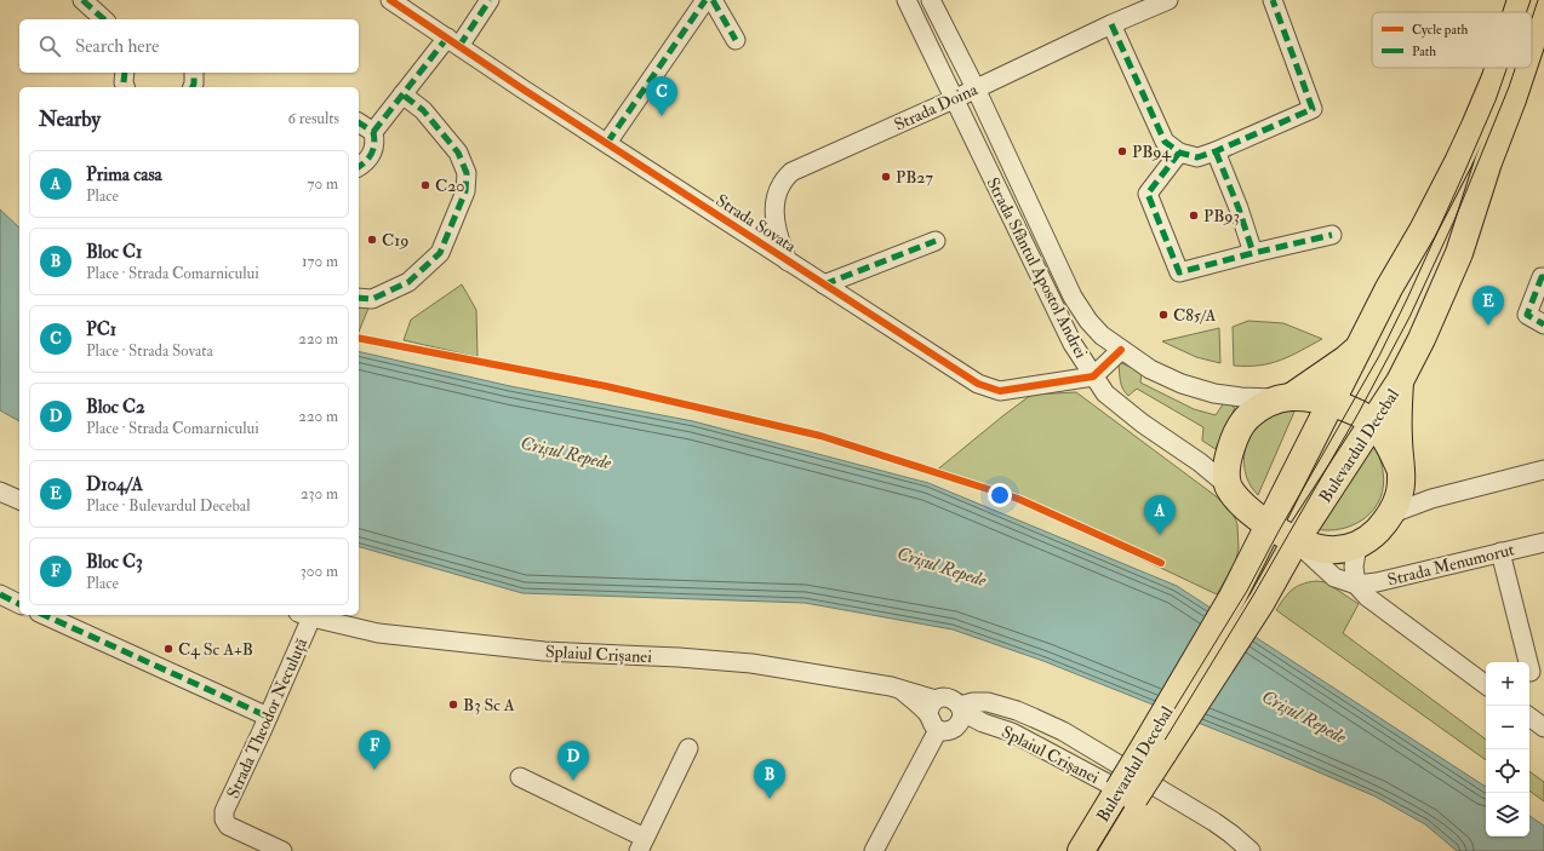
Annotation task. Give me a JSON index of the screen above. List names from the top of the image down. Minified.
{"streets":{"main road":["Bulevardul Decebal"],"street":["Strada Doina","Strada Sovata","Strada Sfântul Apostol Andrei","Strada Menumorut","Splaiul Crișanei","Strada Theodor Neculuță"]},"crossings":[["Strada Doina","Strada Sovata"],["Strada Doina","Strada Sfântul Apostol Andrei"],["Strada Sovata","Strada Sfântul Apostol Andrei"],["Bulevardul Decebal","Splaiul Crișanei"],["Splaiul Crișanei","Strada Theodor Neculuță"]],"water":["Crișul Repede"],"places":["PB94","PB27","C20","PB93","C19","C85/A","C4 Sc A+B","B3 Sc A"],"legend":["Cycle path","Path"],"page":{"search":"Search here","pins":["C","E","A","F","D","B"],"heading":["Nearby","6 results"],"list":[{"mark":"A","name":"Prima casa","note":"Place","value":"70 m"},{"mark":"B","name":"Bloc C1","note":"Place · Strada Comarnicului","value":"170 m"},{"mark":"C","name":"PC1","note":"Place · Strada Sovata","value":"220 m"},{"mark":"D","name":"Bloc C2","note":"Place · Strada Comarnicului","value":"220 m"},{"mark":"E","name":"D104/A","note":"Place · Bulevardul Decebal","value":"230 m"},{"mark":"F","name":"Bloc C3","note":"Place","value":"300 m"}],"map_buttons":["+","−"]}}
